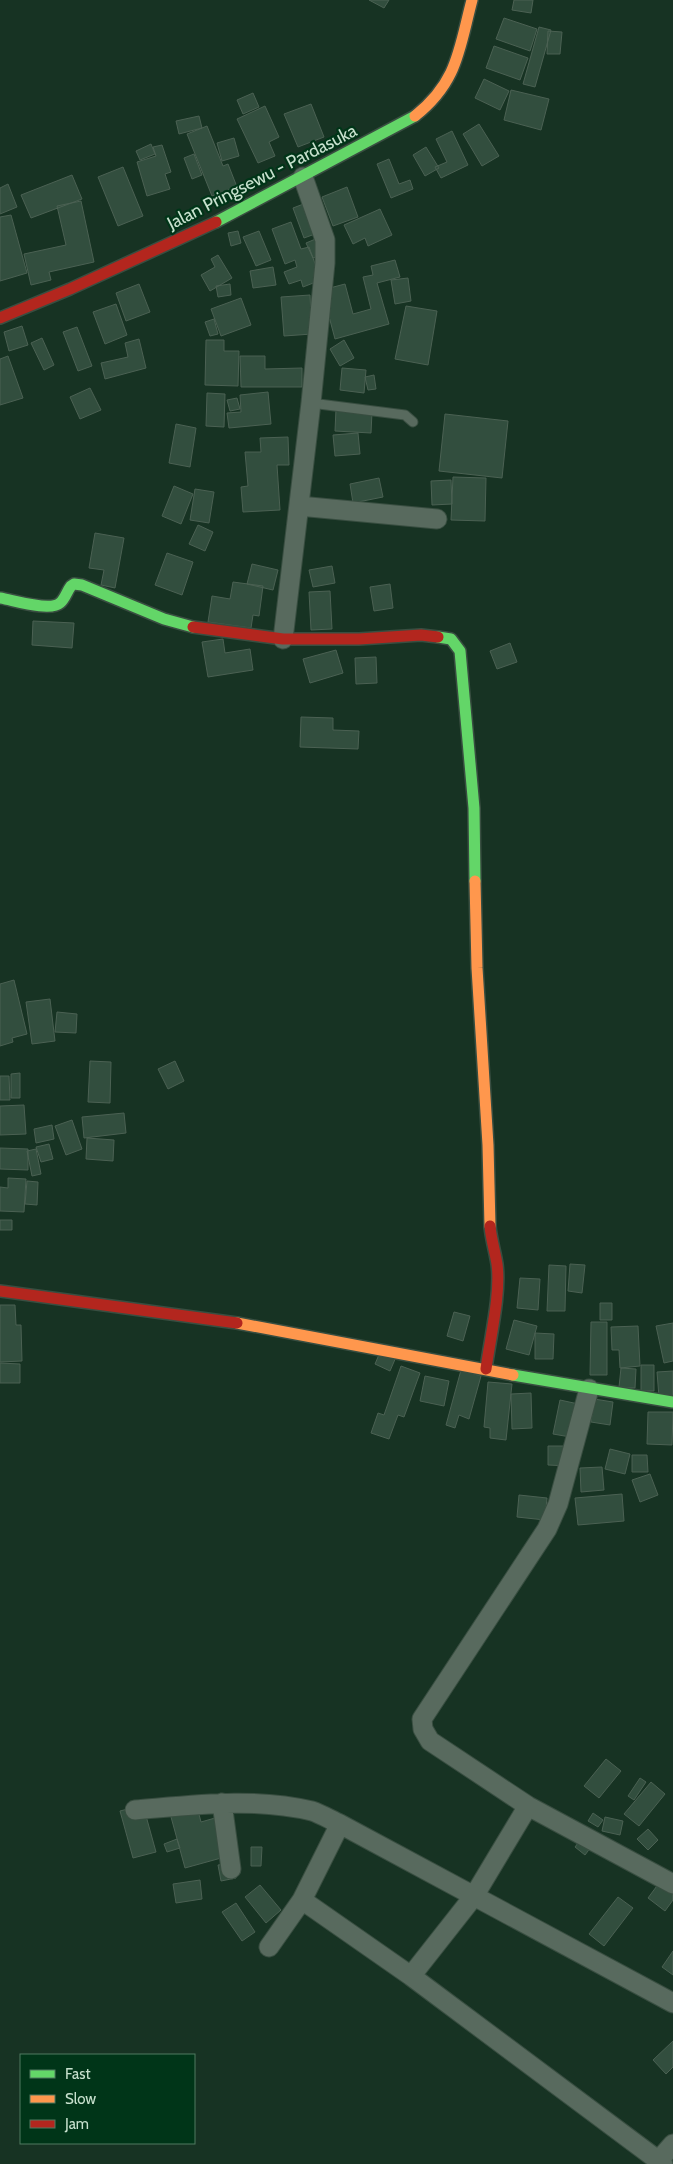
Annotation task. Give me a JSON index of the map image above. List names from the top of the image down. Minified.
{"streets":{"street":["Jalan Pringsewu - Pardasuka"]},"legend":["Fast","Slow","Jam"]}
